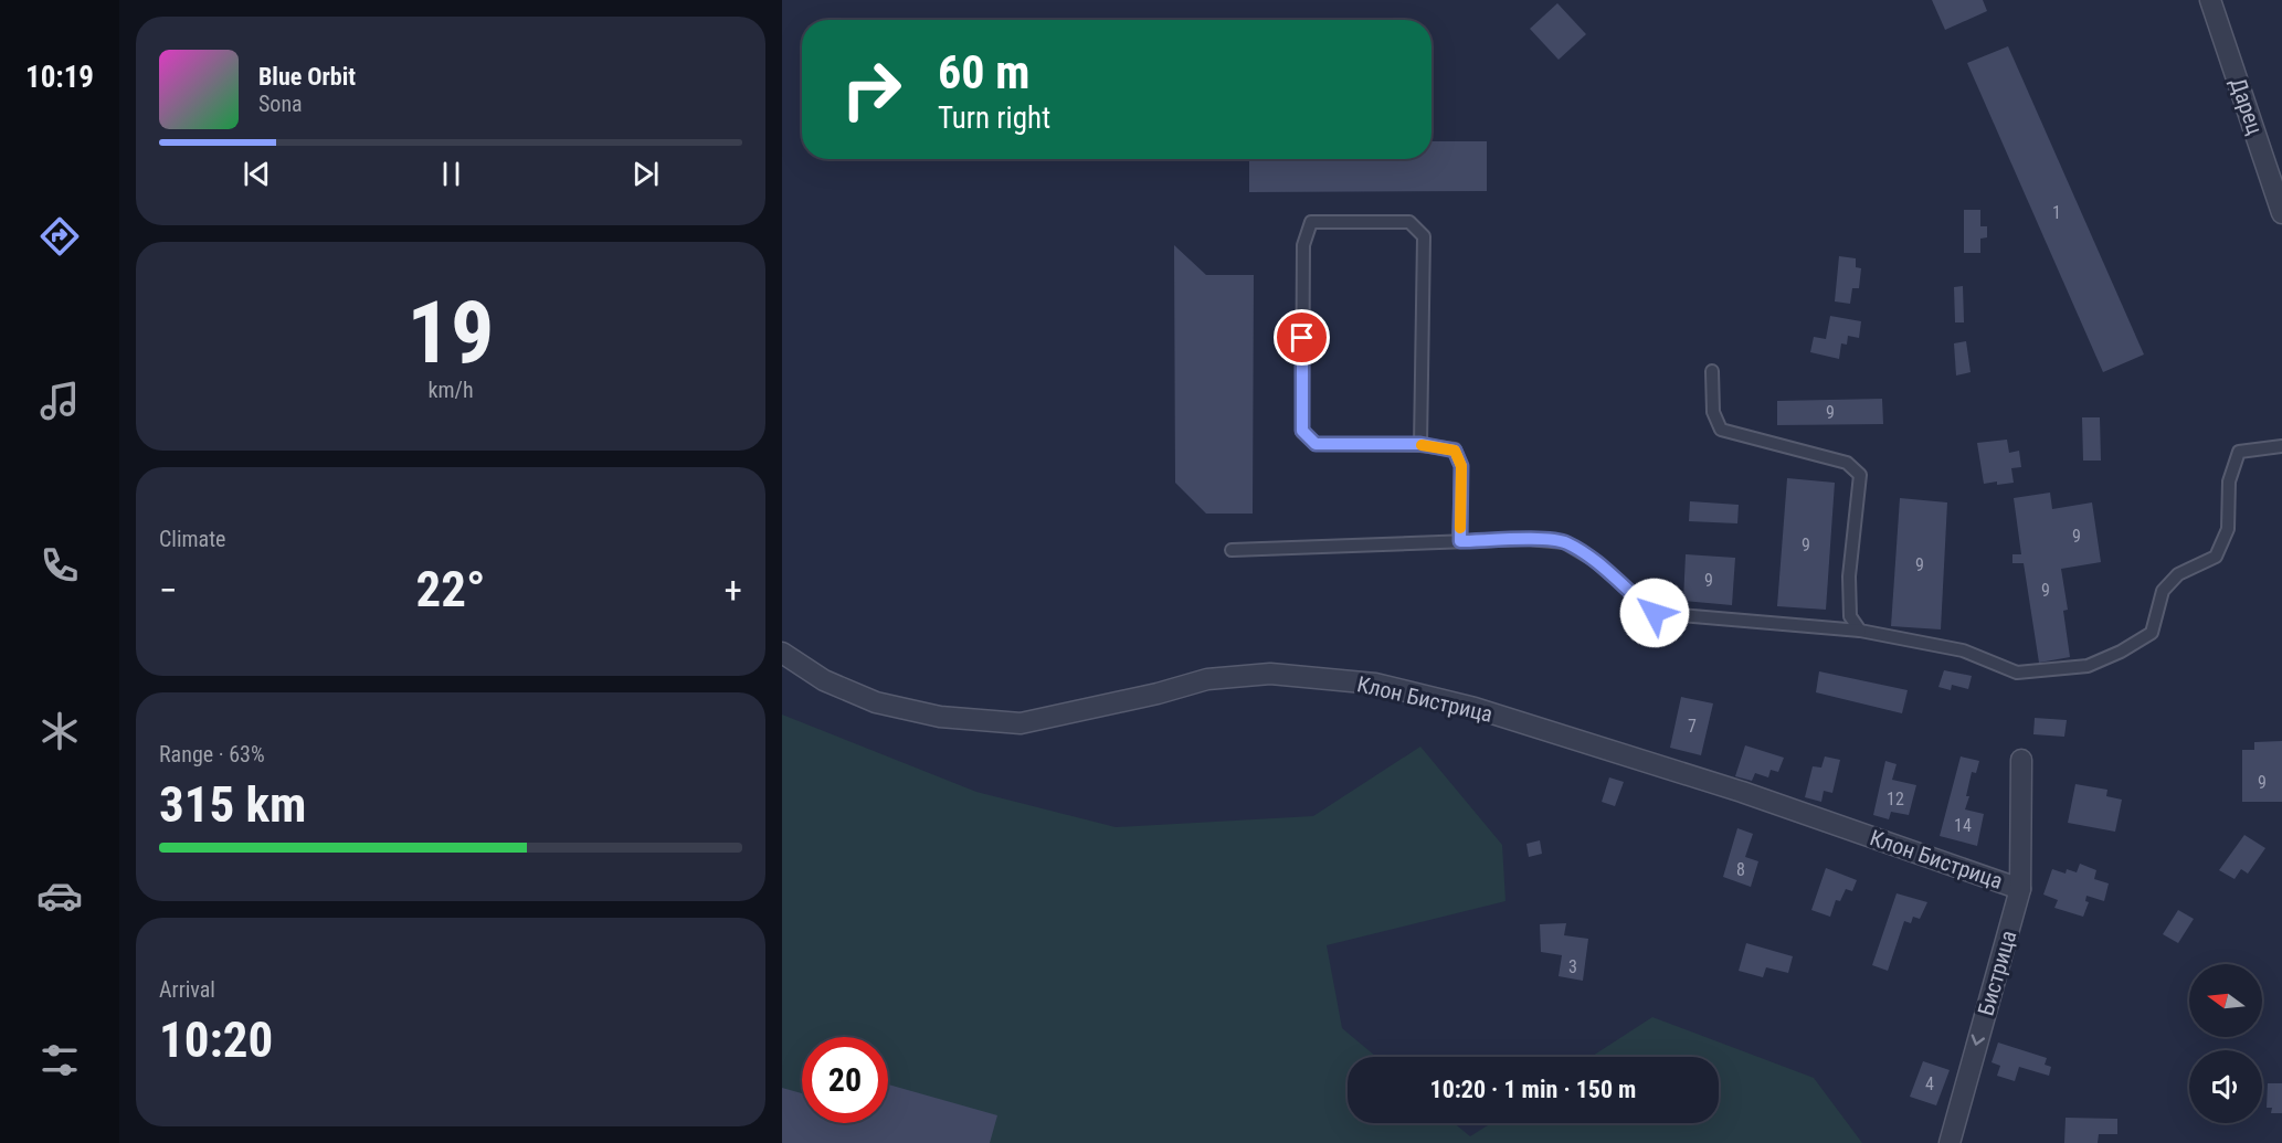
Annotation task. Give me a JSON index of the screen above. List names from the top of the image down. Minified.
{"streets":{"street":["Дарец","Клон Бистрица","Бистрица"]},"crossings":[["Клон Бистрица","Бистрица"]],"one_way":["Бистрица"],"house_numbers":["1","9","9","9","9","9","9","7","9","12","14","8","3","4"],"north":"left","page":{"tabs":"10:19","turn":["60 m","Turn right"],"song":["Blue Orbit","Sona"],"tile":[["19","km/h"],"Climate",["Range · 63%","315 km"],["Arrival","10:20"]],"heat":["−","22°","+"],"limit":"20","trip":"10:20 · 1 min · 150 m"}}
